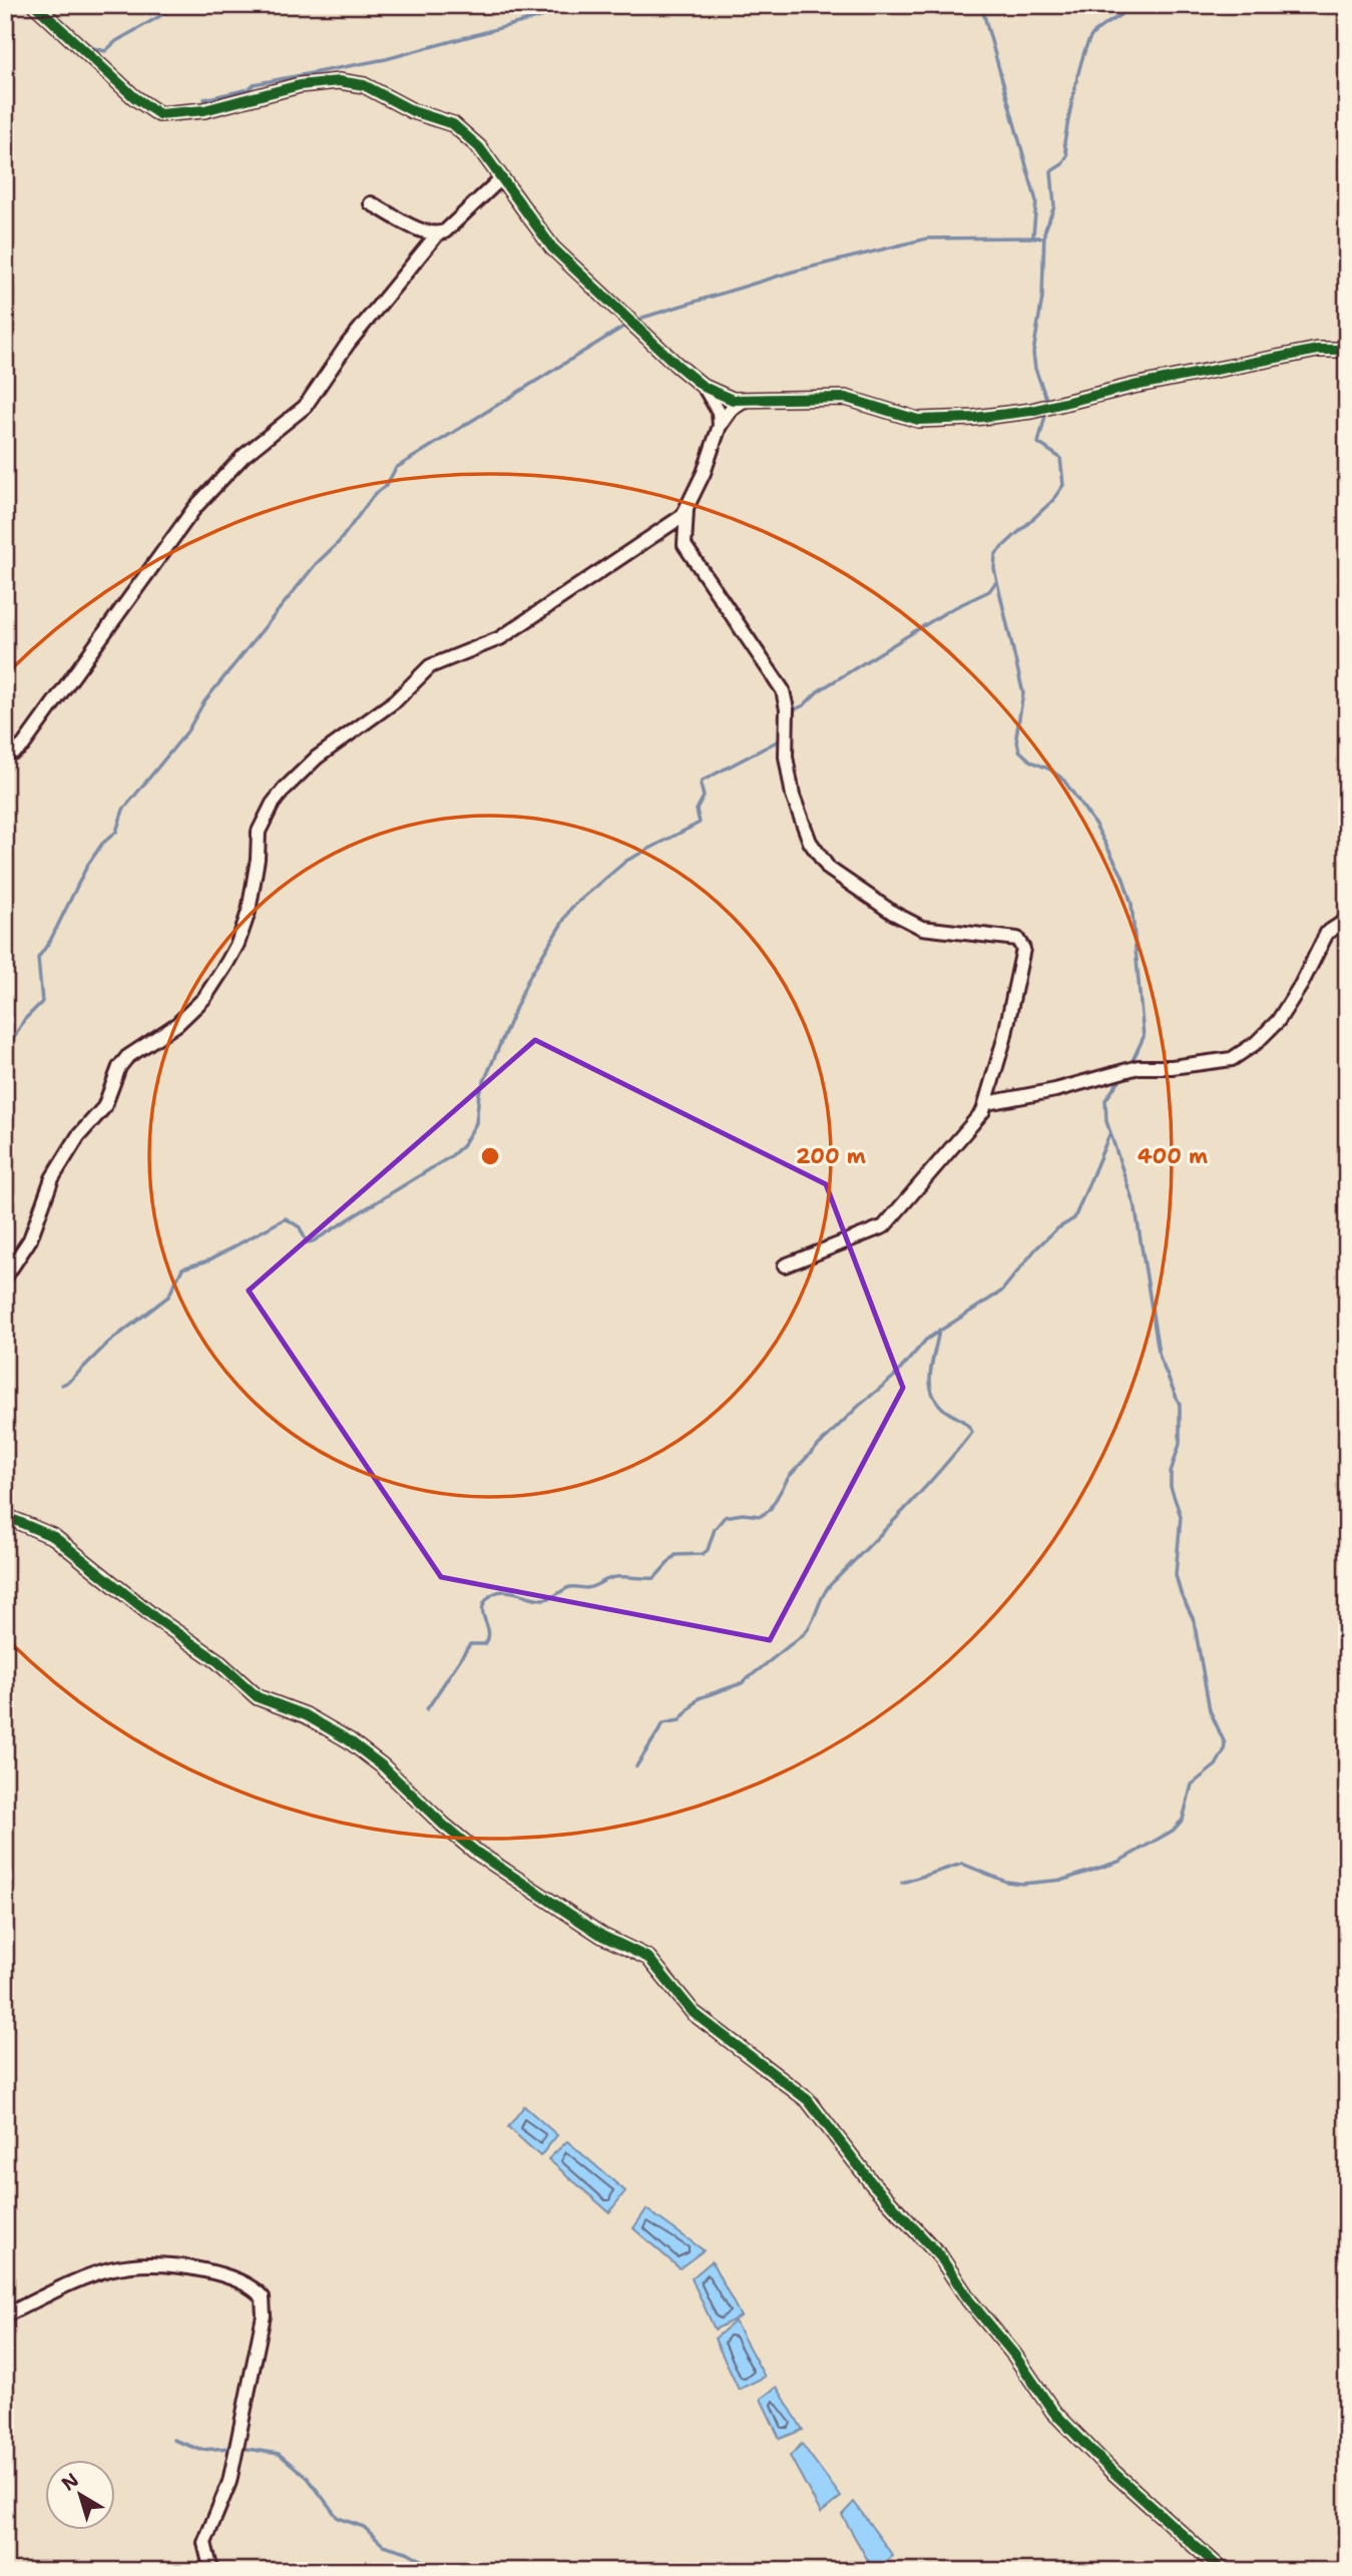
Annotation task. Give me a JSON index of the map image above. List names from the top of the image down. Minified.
{"north":"top left","rings":["200 m","400 m"]}
